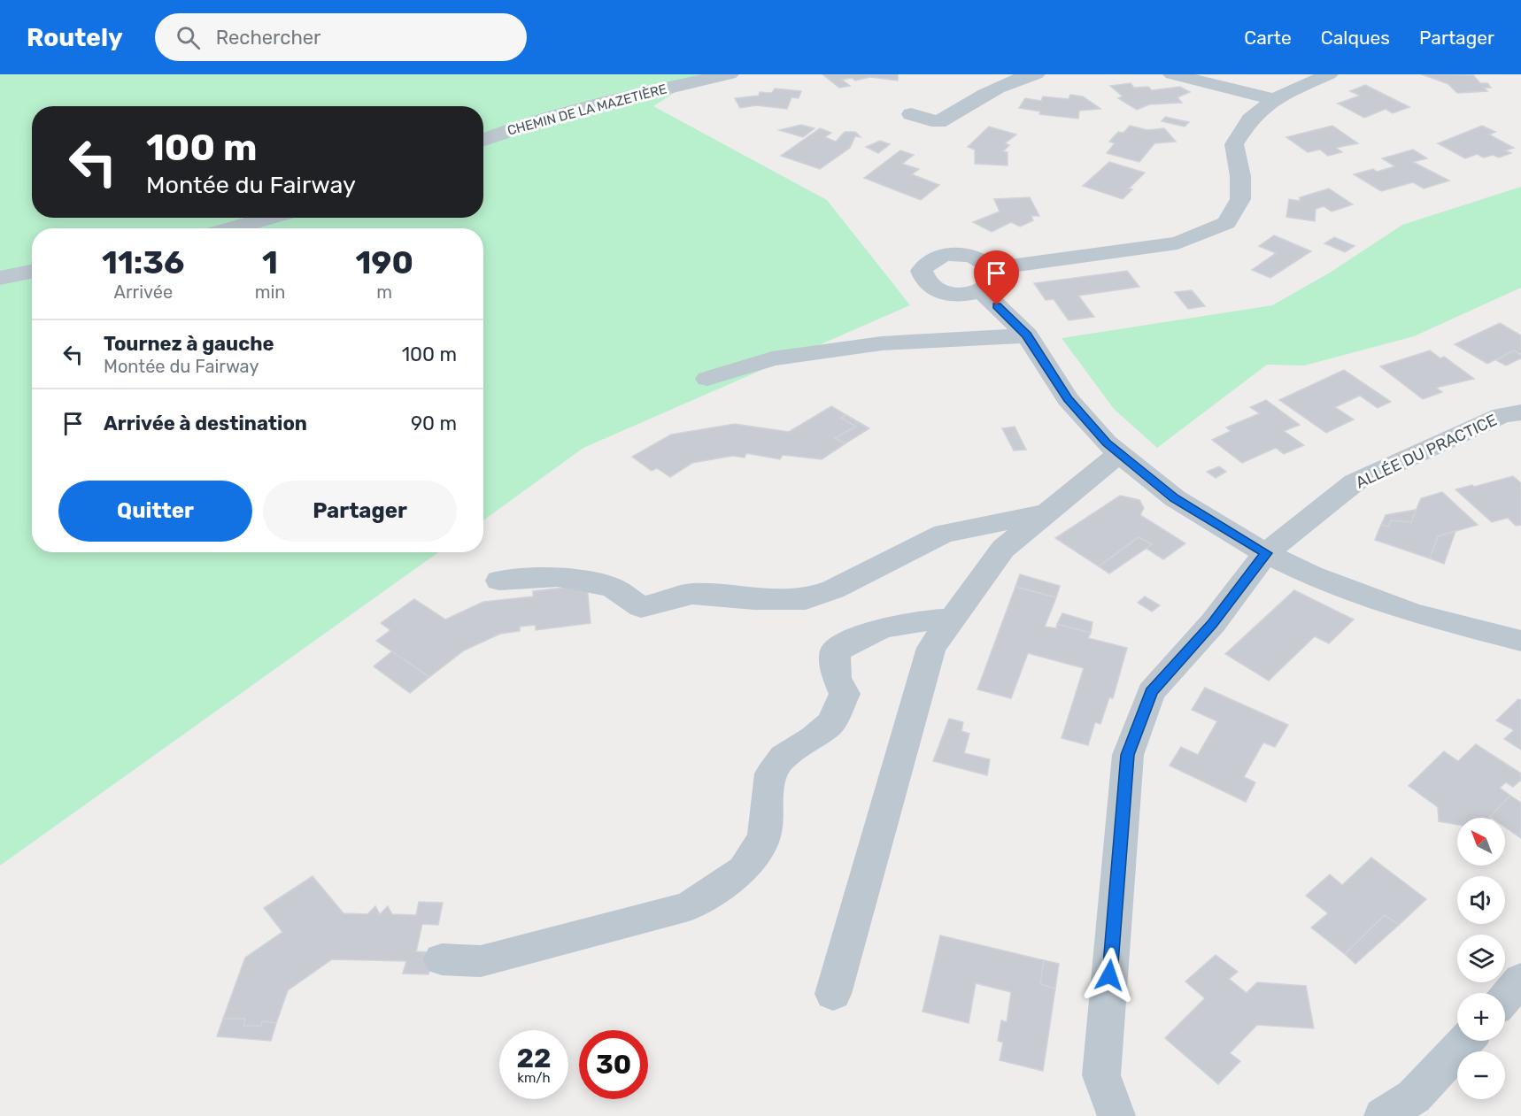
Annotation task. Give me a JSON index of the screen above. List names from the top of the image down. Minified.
{"streets":{"street":["CHEMIN DE LA MAZETIÈRE","ALLÉE DU PRACTICE"]},"north":"top left","page":{"header":"Routely","search":"Rechercher","nav":["Carte","Calques","Partager"],"turn":["100 m","Montée du Fairway"],"eta":["11:36","Arrivée","1","min","190","m"],"list":[{"name":"Tournez à gauche","note":"Montée du Fairway","value":"100 m"},{"name":"Arrivée à destination","value":"90 m"}],"buttons":["Quitter","Partager"],"map_buttons":["+","−"],"speed":"22 km/h","limit":"30"}}
